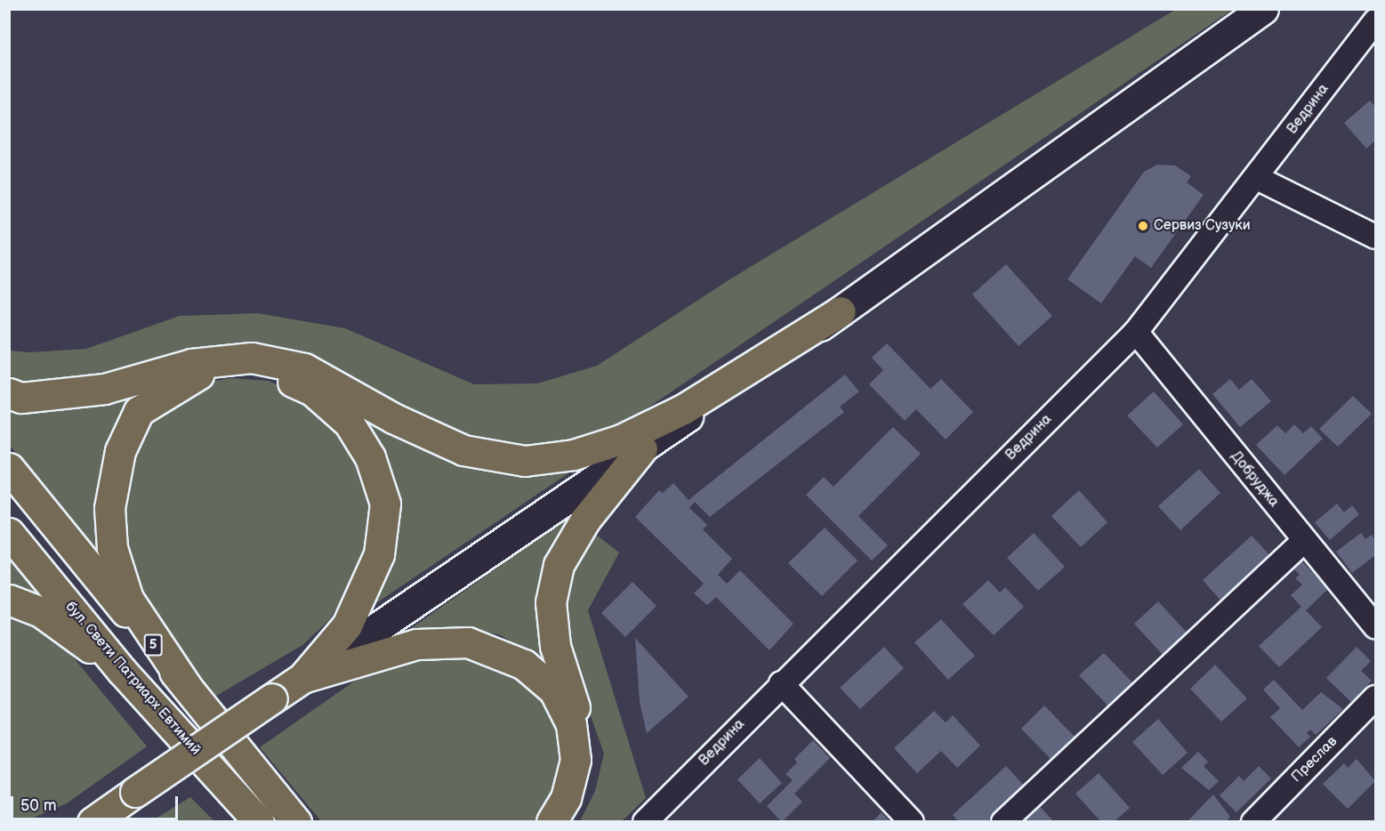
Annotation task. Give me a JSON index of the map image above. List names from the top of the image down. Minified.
{"streets":{"main road":["5","бул. Свети Патриарх Евтимий"],"street":["Ведрина","Добруджа","Преслав"]},"crossings":[["Ведрина","Добруджа"]],"places":["Сервиз Сузуки"],"scale_bar":"50 m"}
